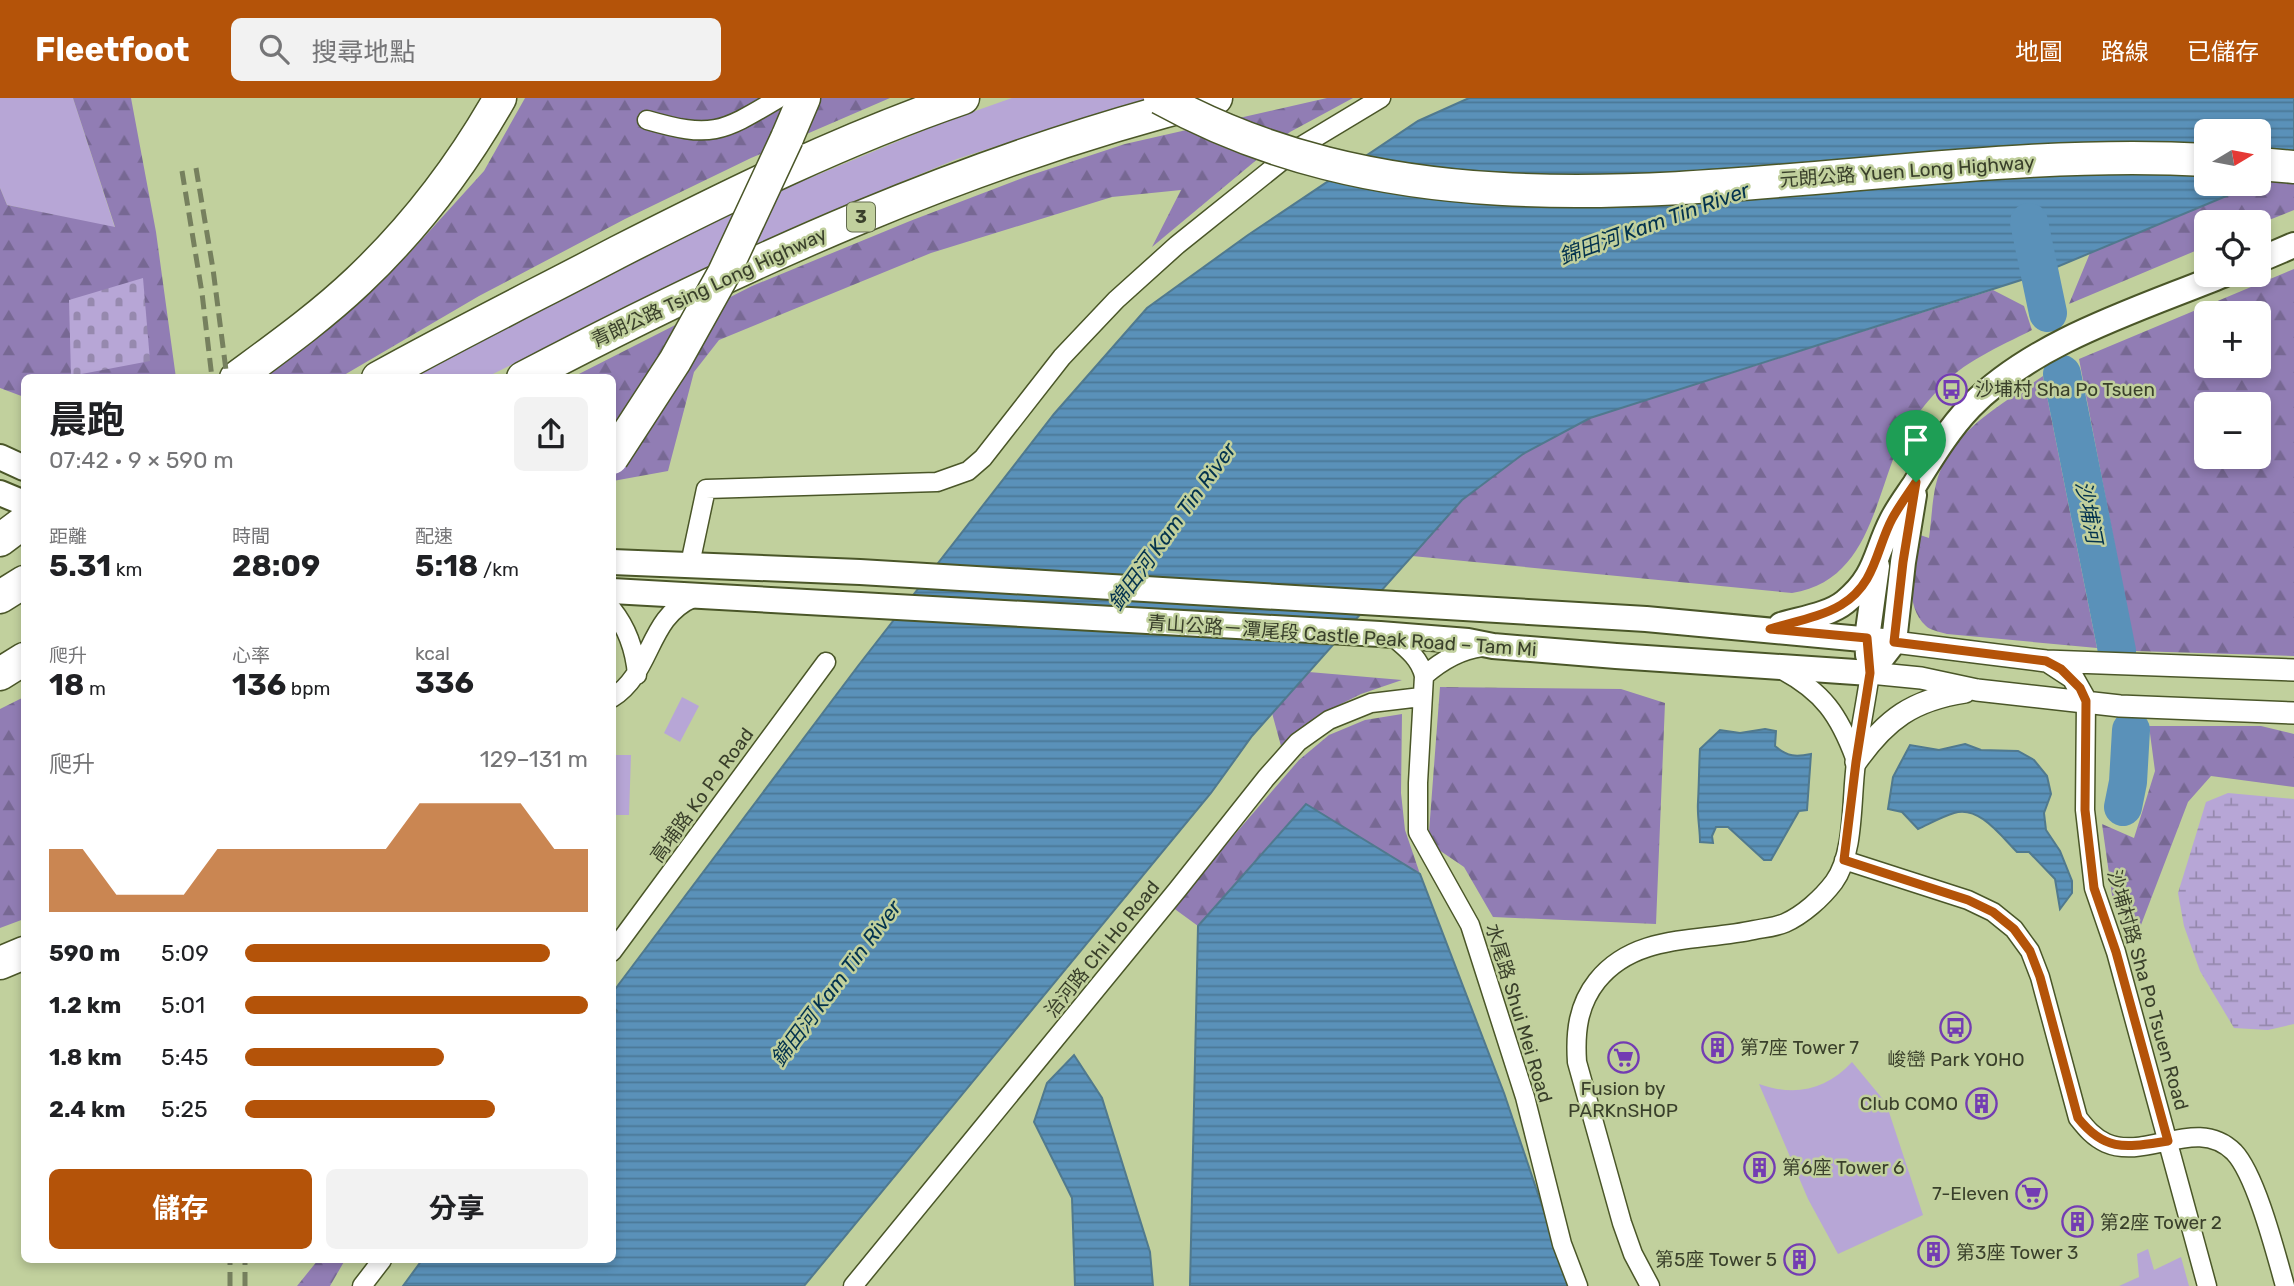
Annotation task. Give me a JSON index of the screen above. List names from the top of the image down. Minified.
{"streets":{"highway":["元朗公路 Yuen Long Highway","3","青朗公路 Tsing Long Highway"],"main road":["青山公路－潭尾段 Castle Peak Road – Tam Mi"],"street":["高埔路 Ko Po Road","治河路 Chi Ho Road","沙埔村路 Sha Po Tsuen Road","水尾路 Shui Mei Road"]},"crossings":[["治河路 Chi Ho Road","水尾路 Shui Mei Road"]],"water":["錦田河 Kam Tin River","沙埔河"],"places":{"bus stop":["沙埔村 Sha Po Tsuen","峻巒 Park YOHO"],"building":["第7座 Tower 7","Club COMO","第6座 Tower 6","第2座 Tower 2","第3座 Tower 3","第5座 Tower 5"],"supermarket":["Fusion by PARKnSHOP","7-Eleven"]},"north":"right","page":{"header":"Fleetfoot","search":"搜尋地點","nav":["地圖","路線","已儲存"],"map_buttons":["+","−"],"heading":["晨跑","07:42 · 9 × 590 m"],"stats":[["距離","5.31 km"],["時間","28:09"],["配速","5:18 /km"],["爬升","18 m"],["心率","136 bpm"],["kcal","336"]],"chart":["爬升","129–131 m"],"list":[{"name":"590 m","note":"5:09"},{"name":"1.2 km","note":"5:01"},{"name":"1.8 km","note":"5:45"},{"name":"2.4 km","note":"5:25"}],"buttons":["儲存","分享"]}}
